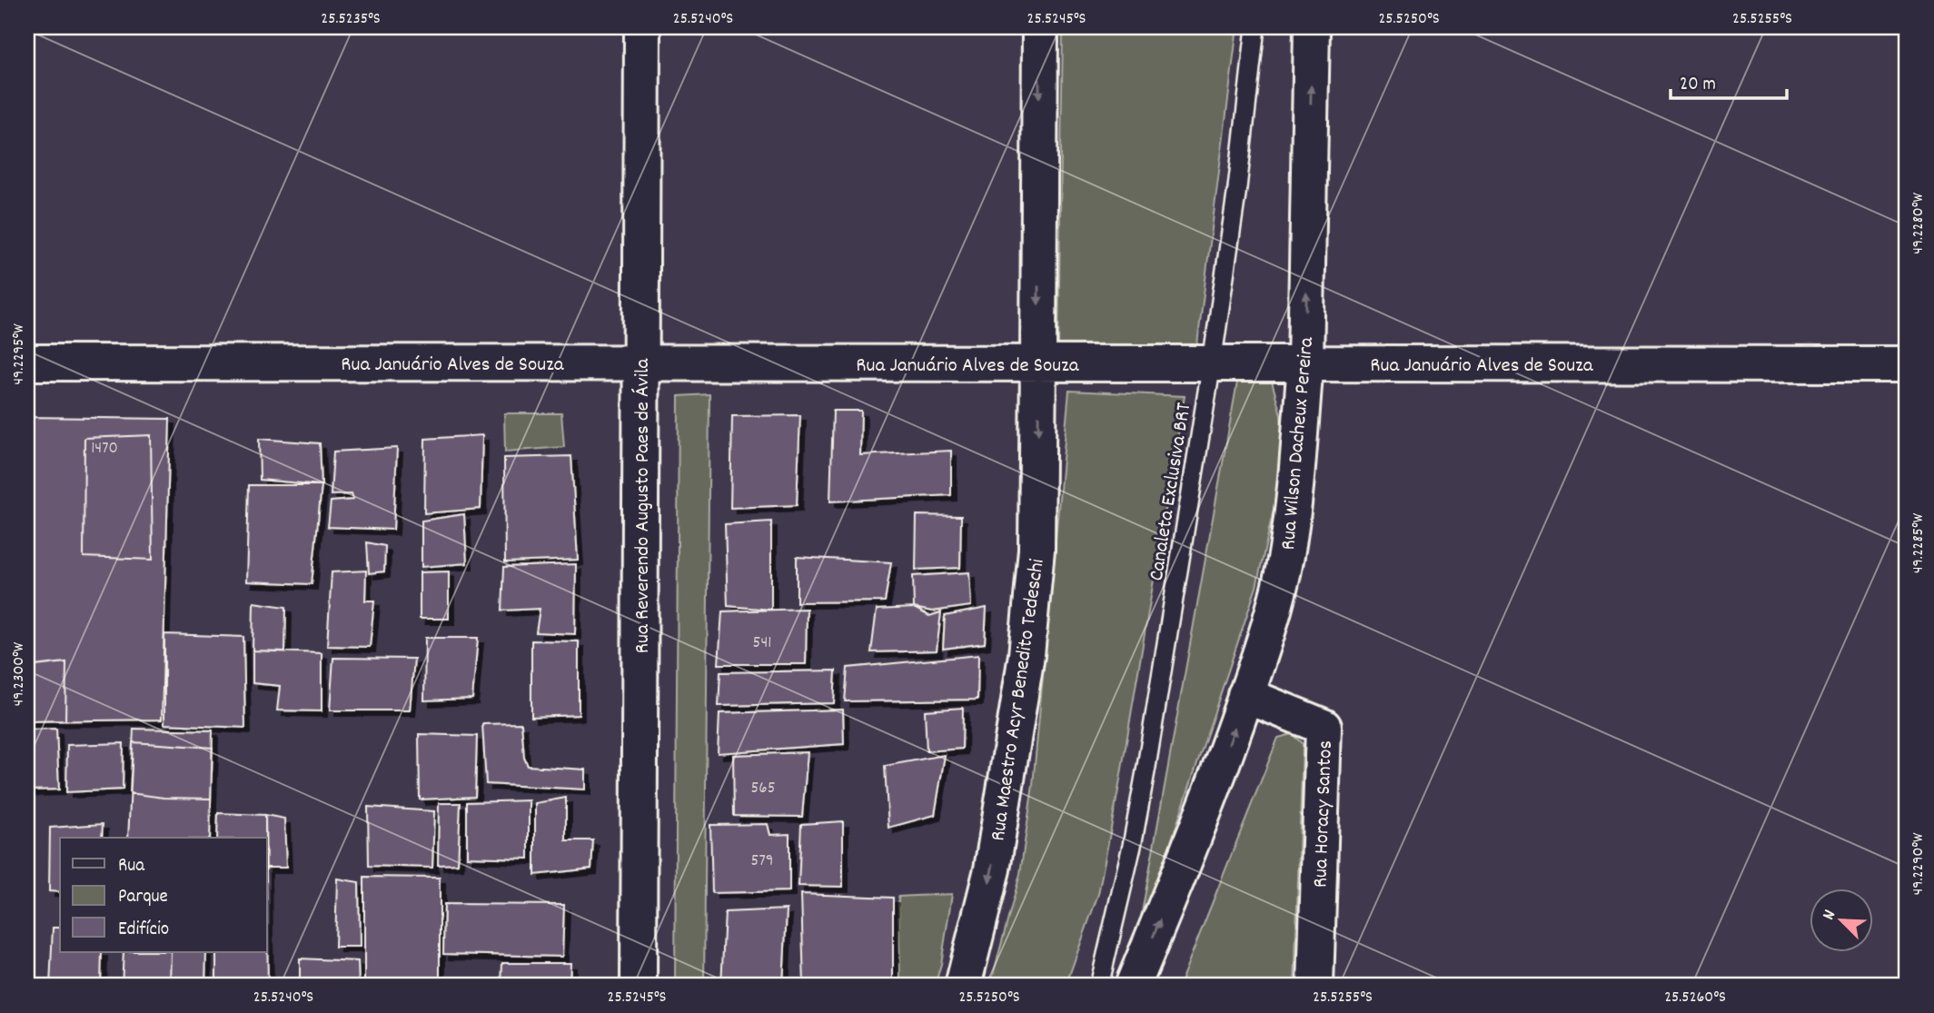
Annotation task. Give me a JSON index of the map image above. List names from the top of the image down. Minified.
{"streets":{"street":["Rua Januário Alves de Souza","Rua Wilson Dacheux Pereira","Rua Reverendo Augusto Paes de Ávila","Rua Maestro Acyr Benedito Tedeschi","Rua Horacy Santos"],"lane":["Canaleta Exclusiva BRT"]},"crossings":[["Rua Januário Alves de Souza","Rua Wilson Dacheux Pereira"],["Rua Januário Alves de Souza","Canaleta Exclusiva BRT"],["Rua Januário Alves de Souza","Rua Reverendo Augusto Paes de Ávila"],["Rua Januário Alves de Souza","Rua Maestro Acyr Benedito Tedeschi"],["Rua Wilson Dacheux Pereira","Rua Horacy Santos"]],"one_way":["Rua Wilson Dacheux Pereira","Rua Maestro Acyr Benedito Tedeschi"],"house_numbers":["1470","541","565","579"],"legend":["Rua","Parque","Edifício"],"scale_bar":"20 m","north":"top left","coordinates":["25.5235°S","25.5240°S","25.5245°S","25.5250°S","25.5255°S","49.2280°W","49.2295°W","49.2285°W","49.2300°W","49.2290°W","25.5260°S"]}
